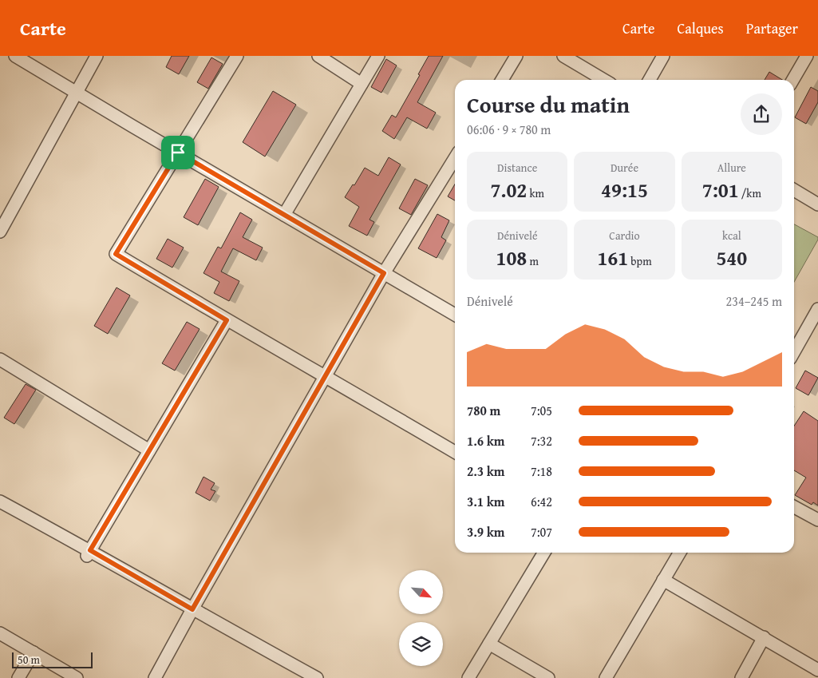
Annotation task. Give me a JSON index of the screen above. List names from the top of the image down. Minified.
{"scale_bar":"50 m","north":"bottom right","page":{"header":"Carte","nav":["Carte","Calques","Partager"],"heading":["Course du matin","06:06 · 9 × 780 m"],"stats":[["Distance","7.02 km"],["Durée","49:15"],["Allure","7:01 /km"],["Dénivelé","108 m"],["Cardio","161 bpm"],["kcal","540"]],"chart":["Dénivelé","234–245 m"],"list":[{"name":"780 m","note":"7:05"},{"name":"1.6 km","note":"7:32"},{"name":"2.3 km","note":"7:18"},{"name":"3.1 km","note":"6:42"},{"name":"3.9 km","note":"7:07"}],"scale":"50 m"}}
